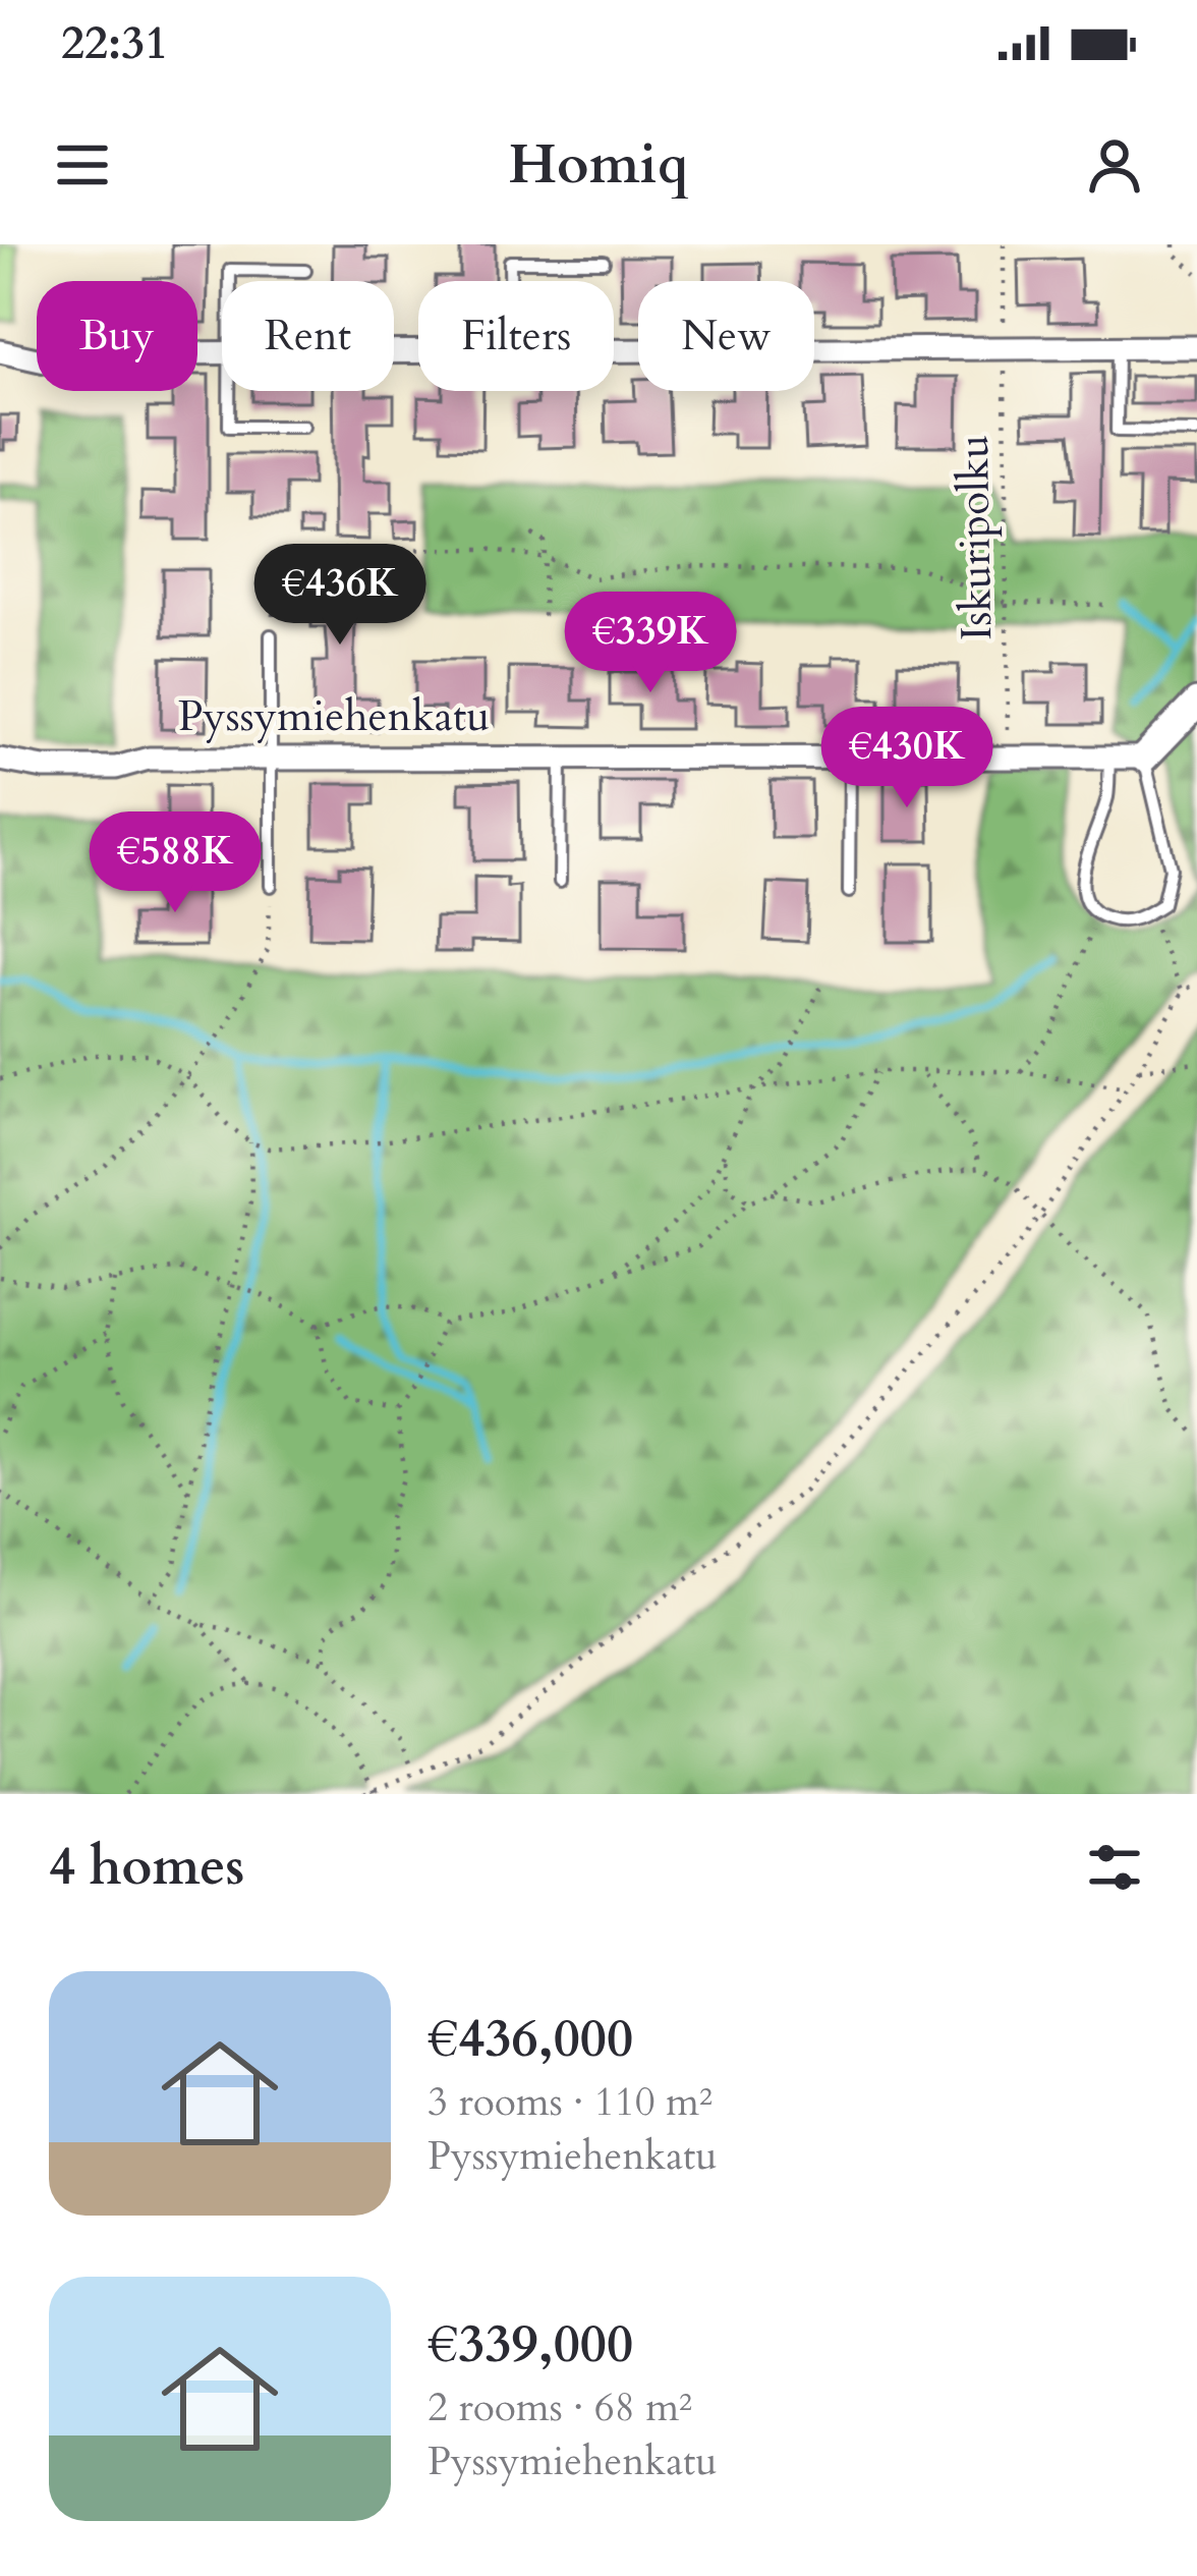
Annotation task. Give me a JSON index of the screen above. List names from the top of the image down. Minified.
{"streets":{"street":["Pyssymiehenkatu"],"path":["Iskuripolku"]},"crossings":[["Iskuripolku","Pyssymiehenkatu"]],"page":{"status":"22:31","header":"Homiq","chip":["Buy","Rent","Filters","New"],"price":["€436K","€339K","€430K","€588K"],"heading":"4 homes","list":[{"name":"€436,000","note":"3 rooms · 110 m² · Pyssymiehenkatu"},{"name":"€339,000","note":"2 rooms · 68 m² · Pyssymiehenkatu"}]}}
